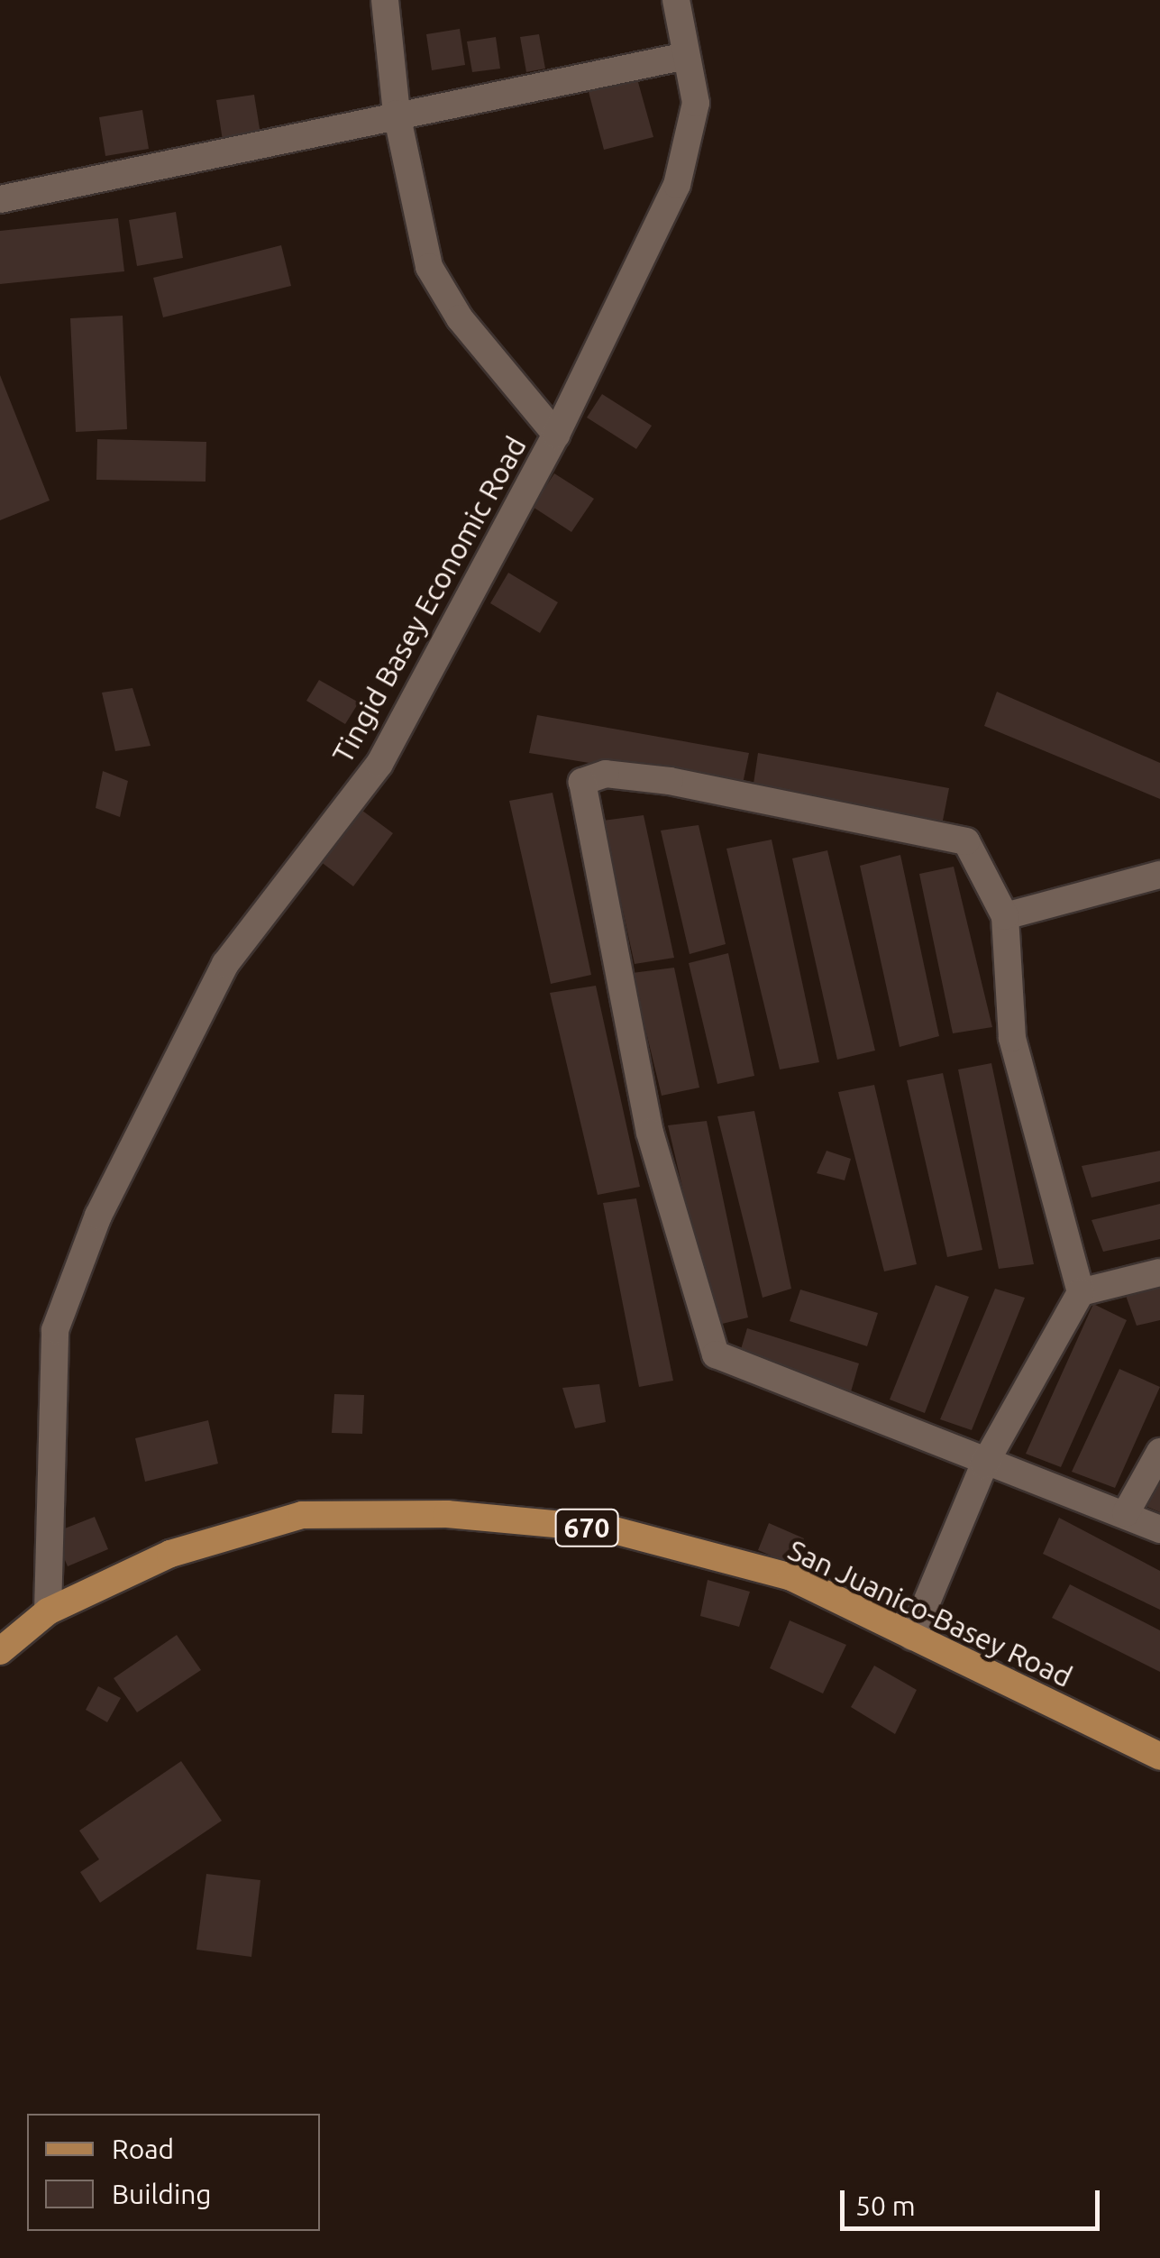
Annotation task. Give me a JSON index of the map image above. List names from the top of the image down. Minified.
{"streets":{"main road":["670","San Juanico-Basey Road"],"street":["Tingid Basey Economic Road"]},"crossings":[["Tingid Basey Economic Road","San Juanico-Basey Road"]],"legend":["Road","Building"],"scale_bar":"50 m"}
